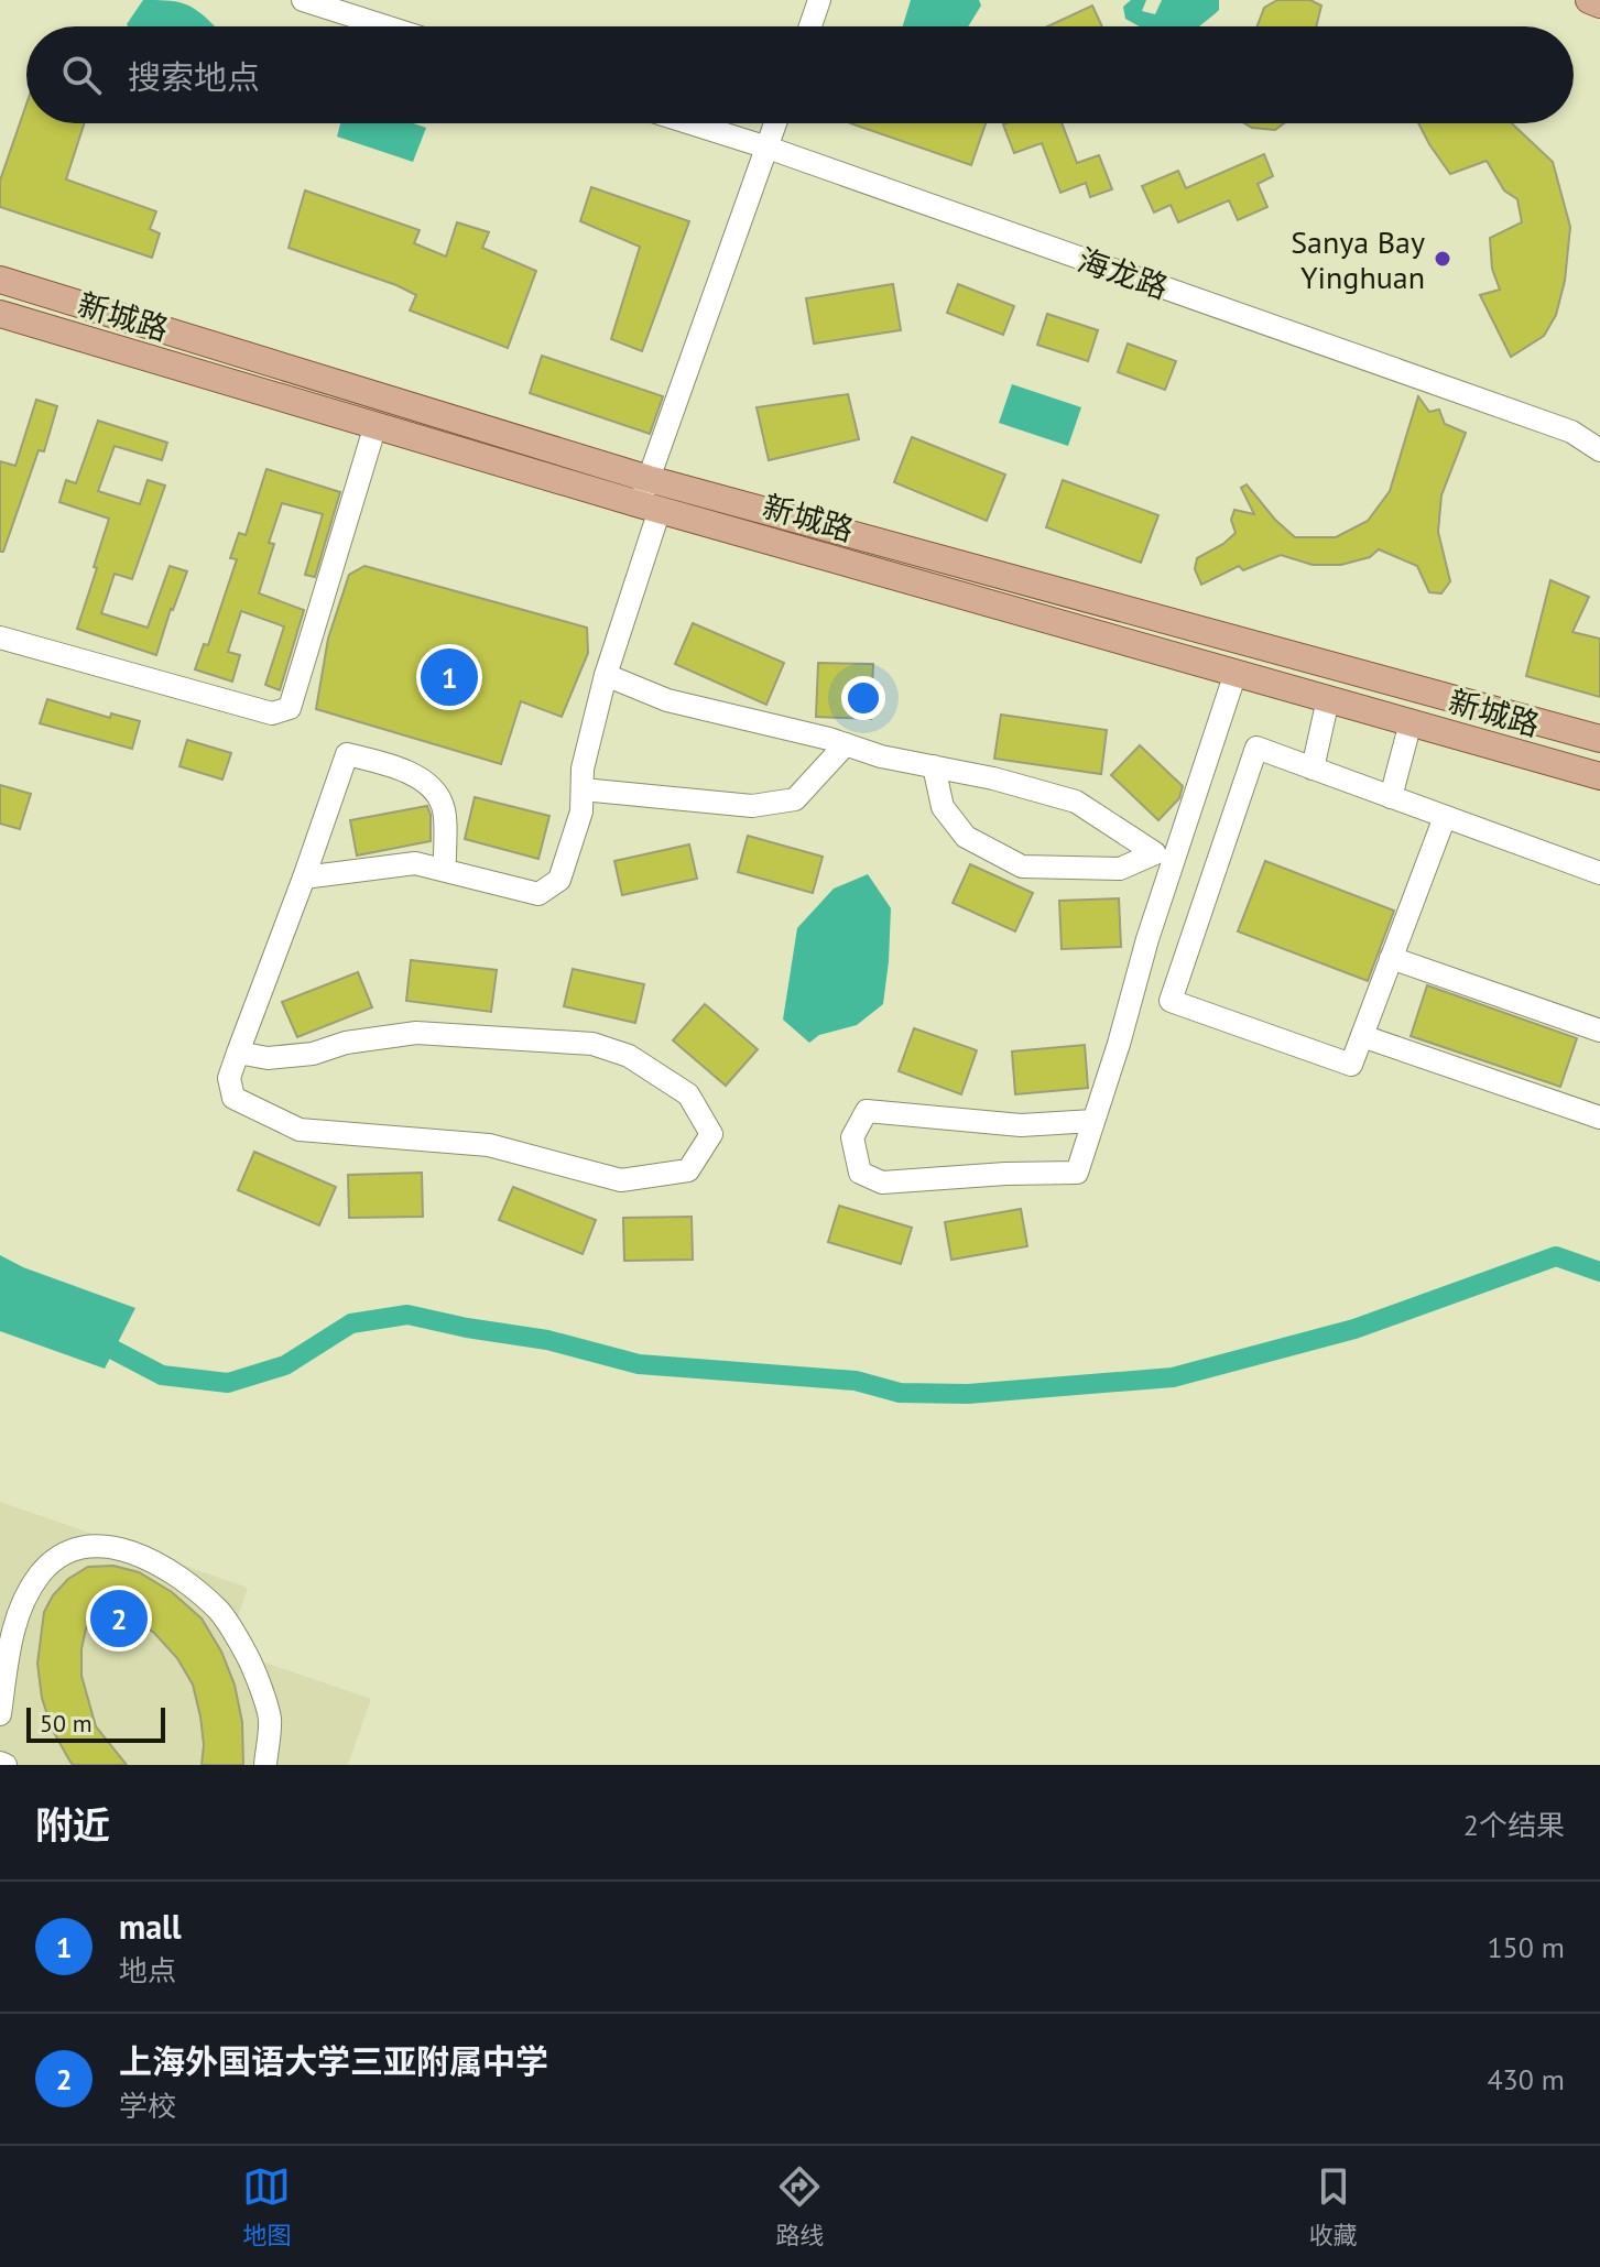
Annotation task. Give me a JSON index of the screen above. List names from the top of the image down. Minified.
{"streets":{"main road":["新城路"],"street":["海龙路"]},"places":["Sanya Bay Yinghuan"],"scale_bar":"50 m","page":{"search":"搜索地点","pins":["1","2"],"scale":"50 m","heading":["附近","2个结果"],"list":[{"mark":"1","name":"mall","note":"地点","value":"150 m"},{"mark":"2","name":"上海外国语大学三亚附属中学","note":"学校","value":"430 m"}],"nav":["地图","路线","收藏"]}}
